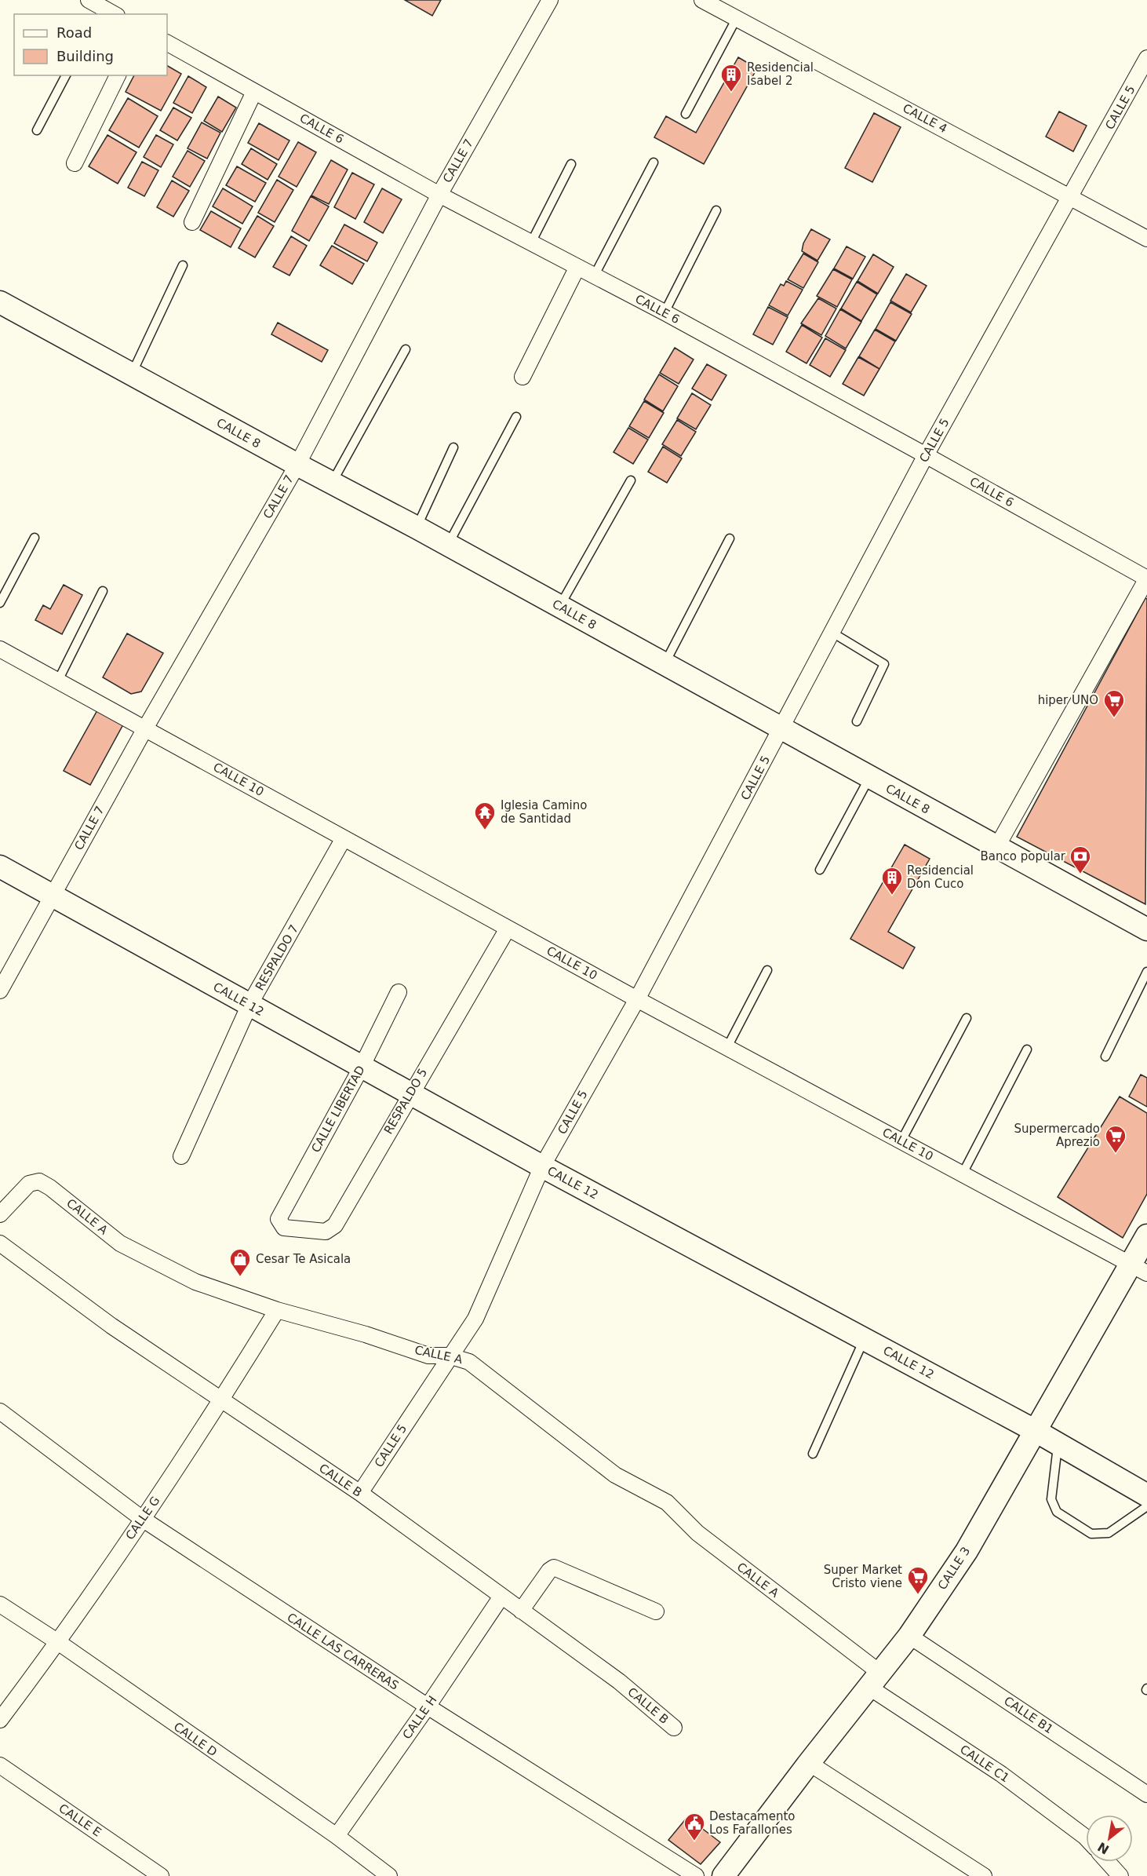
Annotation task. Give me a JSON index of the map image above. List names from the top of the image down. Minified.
{"streets":{"street":["CALLE 5","CALLE 4","CALLE 6","CALLE 7","CALLE 8","CALLE 10","RESPALDO 7","CALLE 12","RESPALDO 5","CALLE LIBERTAD","CALLE A","CALLE B","CALLE G","CALLE 3","CALLE LAS CARRERAS","CALLE B1","CALLE H","CALLE D","CALLE C1","CALLE E"]},"crossings":[["CALLE 5","CALLE 4"],["CALLE 5","CALLE 6"],["CALLE 5","CALLE 8"],["CALLE 5","CALLE 10"],["CALLE 5","CALLE 12"],["CALLE 5","CALLE A"],["CALLE 5","CALLE B"],["CALLE 6","CALLE 7"],["CALLE 7","CALLE 8"],["CALLE 7","CALLE 10"],["CALLE 7","CALLE 12"],["CALLE 10","RESPALDO 7"],["CALLE 10","RESPALDO 5"],["CALLE 10","CALLE 3"],["RESPALDO 7","CALLE 12"],["CALLE 12","RESPALDO 5"],["CALLE 12","CALLE LIBERTAD"],["CALLE 12","CALLE 3"],["RESPALDO 5","CALLE LIBERTAD"],["CALLE A","CALLE G"],["CALLE A","CALLE 3"],["CALLE A","CALLE C1"],["CALLE B","CALLE G"],["CALLE B","CALLE H"],["CALLE G","CALLE LAS CARRERAS"],["CALLE G","CALLE D"],["CALLE 3","CALLE B1"],["CALLE 3","CALLE C1"],["CALLE LAS CARRERAS","CALLE H"],["CALLE H","CALLE D"]],"places":{"building":["Residencial Isabel 2","Residencial Don Cuco"],"supermarket":["hiper UNO","Supermercado Aprezio","Super Market Cristo viene"],"temple":["Iglesia Camino de Santidad"],"bank":["Banco popular"],"shop":["Cesar Te Asicala"],"public building":["Destacamento Los Farallones"]},"legend":["Road","Building"],"north":"bottom left"}
